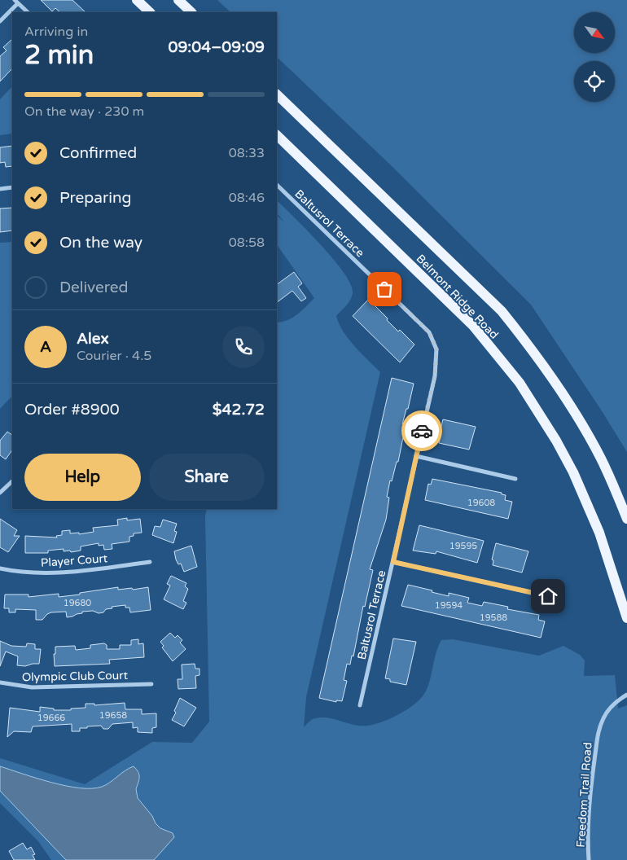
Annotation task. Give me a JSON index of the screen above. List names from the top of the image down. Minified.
{"streets":{"main road":["Belmont Ridge Road"],"street":["Baltusrol Terrace","Player Court","Olympic Club Court","Freedom Trail Road"]},"house_numbers":["19608","19595","19680","19594","19588","19658","19666"],"north":"bottom right","page":{"heading":["2 min","Arriving in","09:04–09:09"],"panel":["Alex","Courier · 4.5","Order #8900","$42.72"],"bar":"On the way · 230 m","list":[["Confirmed","08:33"],["Preparing","08:46"],["On the way","08:58"],"Delivered"],"round":"A","buttons":["Help","Share"]}}
